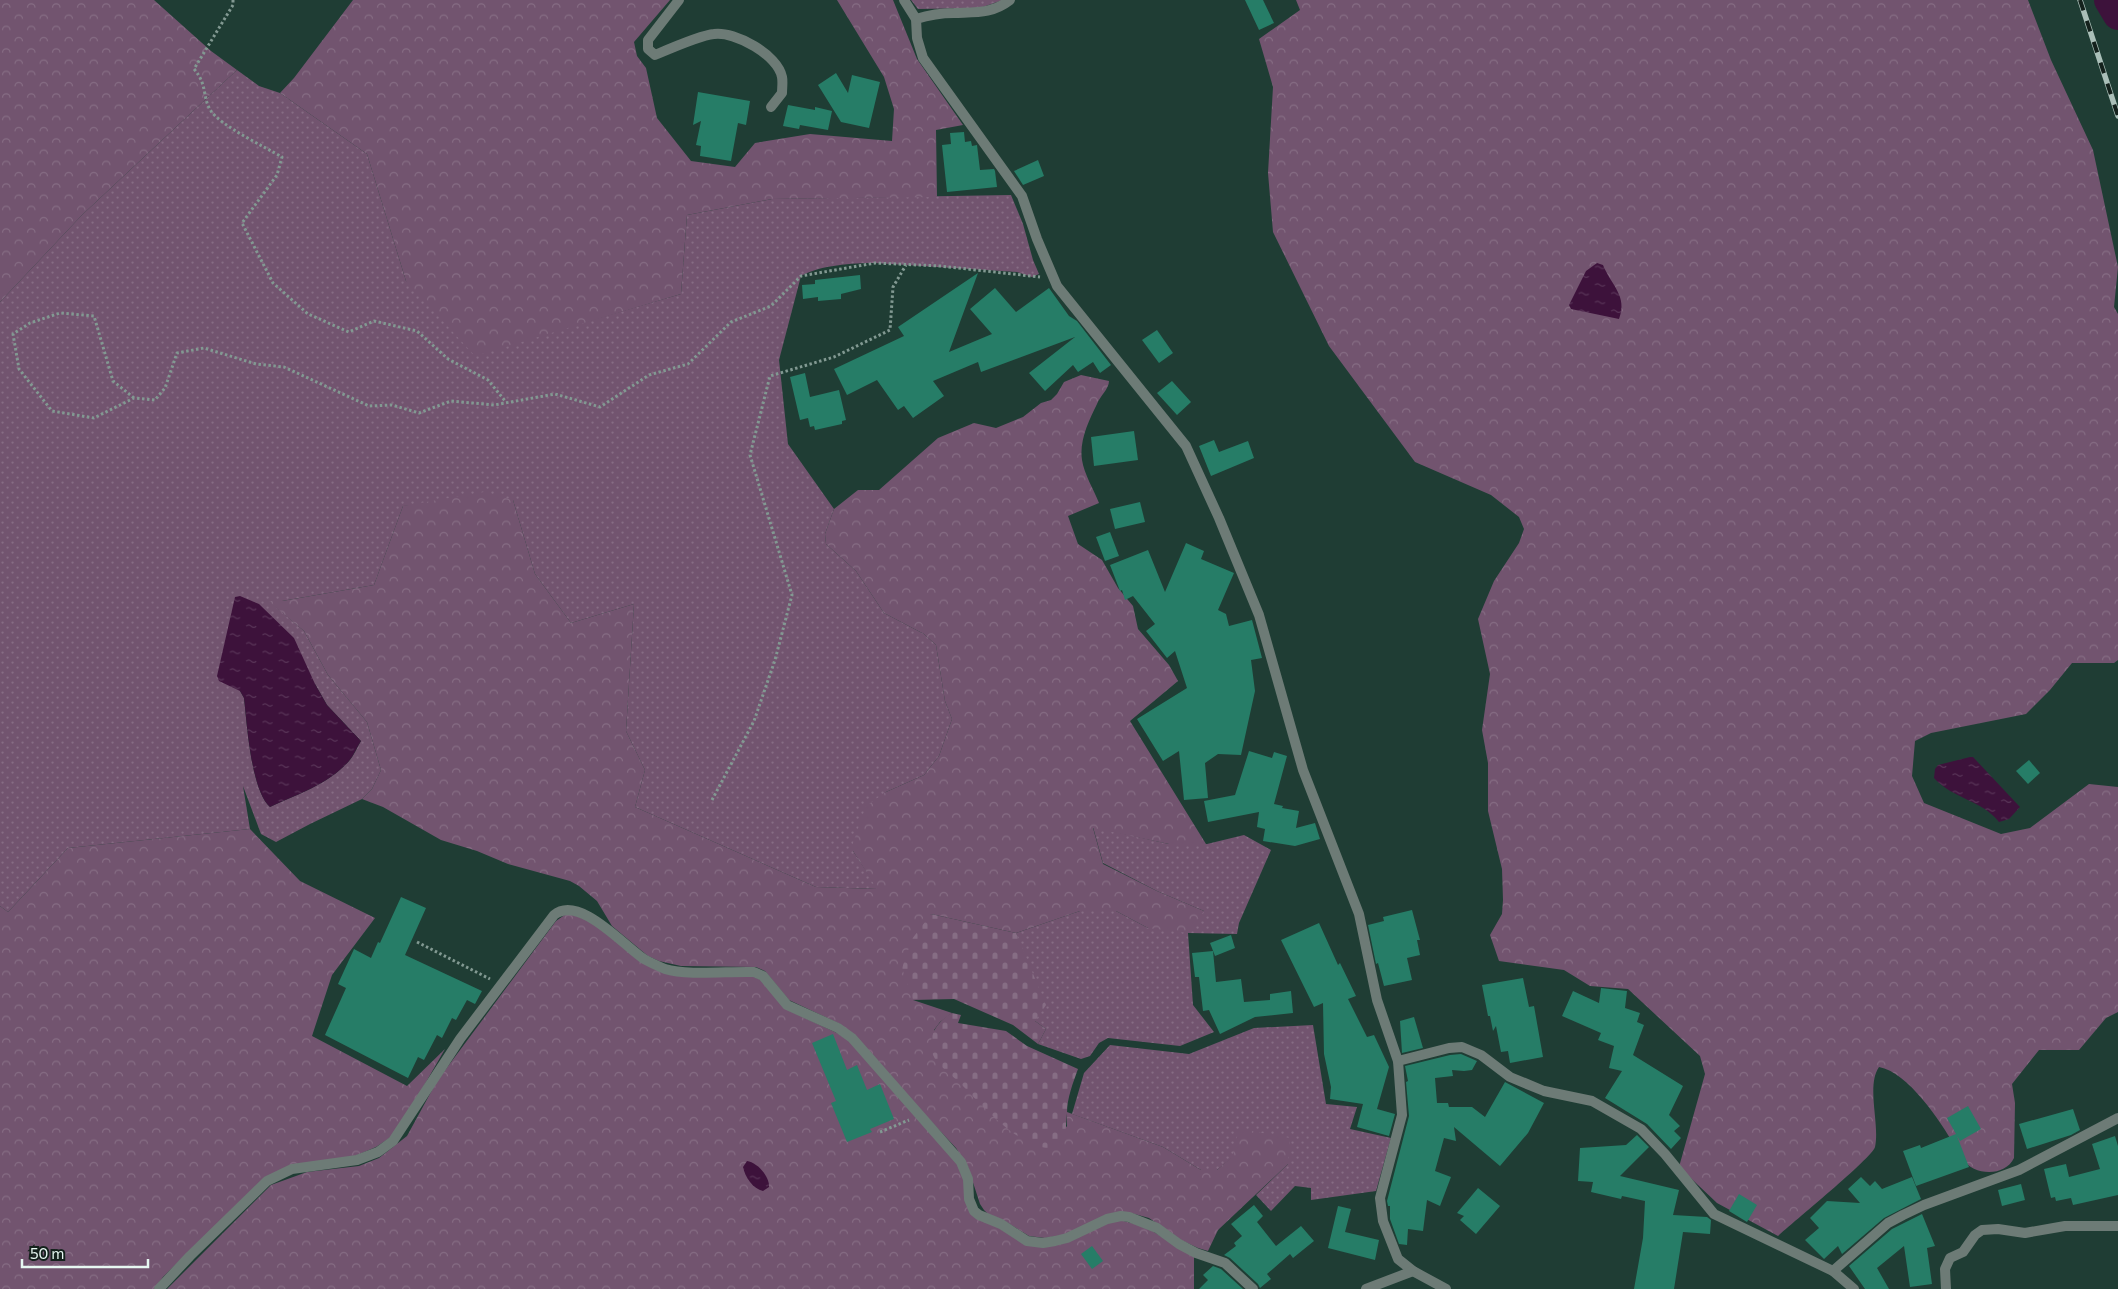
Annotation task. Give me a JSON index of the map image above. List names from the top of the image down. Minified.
{"scale_bar":"50 m"}
